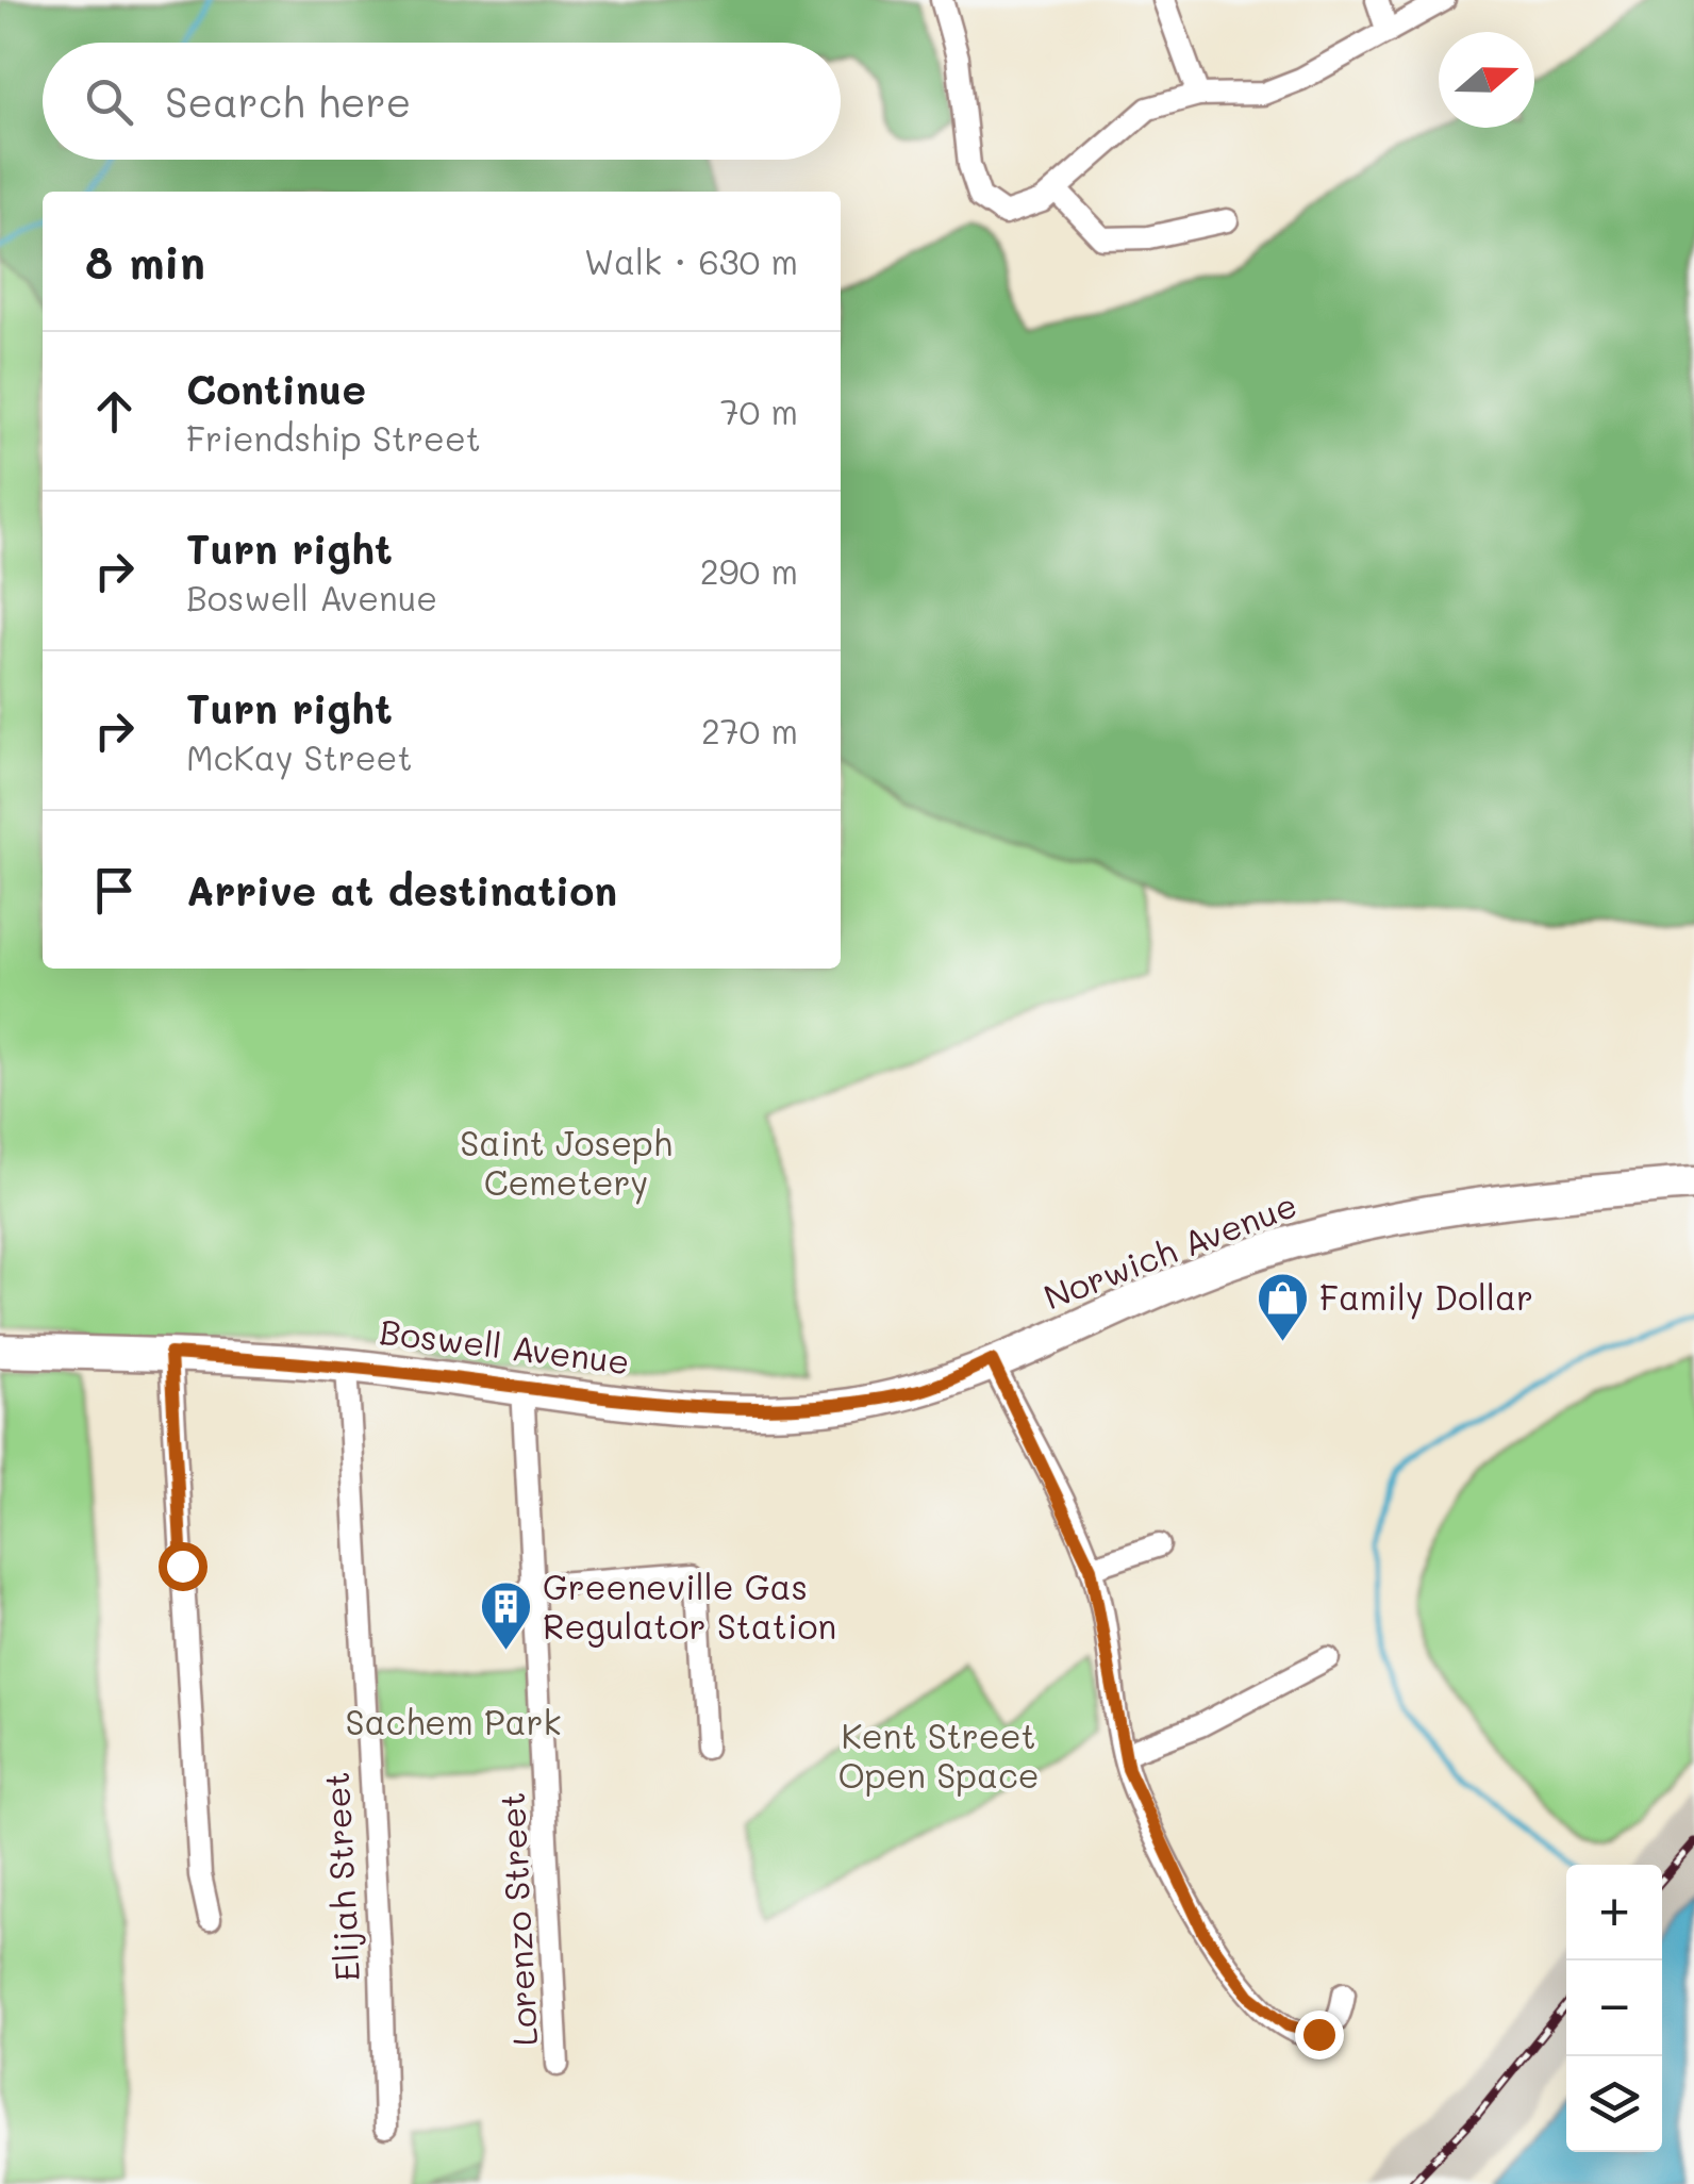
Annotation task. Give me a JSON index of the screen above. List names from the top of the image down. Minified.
{"streets":{"main road":["Norwich Avenue","Boswell Avenue"],"street":["Elijah Street","Lorenzo Street"]},"crossings":[["Norwich Avenue","Boswell Avenue"],["Boswell Avenue","Elijah Street"],["Boswell Avenue","Lorenzo Street"]],"parks":["Saint Joseph Cemetery","Sachem Park","Kent Street Open Space"],"places":{"shop":["Family Dollar"],"building":["Greeneville Gas Regulator Station"]},"north":"right","page":{"search":"Search here","heading":["8 min","Walk · 630 m"],"list":[["Continue","Friendship Street","70 m"],["Turn right","Boswell Avenue","290 m"],["Turn right","McKay Street","270 m"],"Arrive at destination"],"map_buttons":["+","−"]}}
